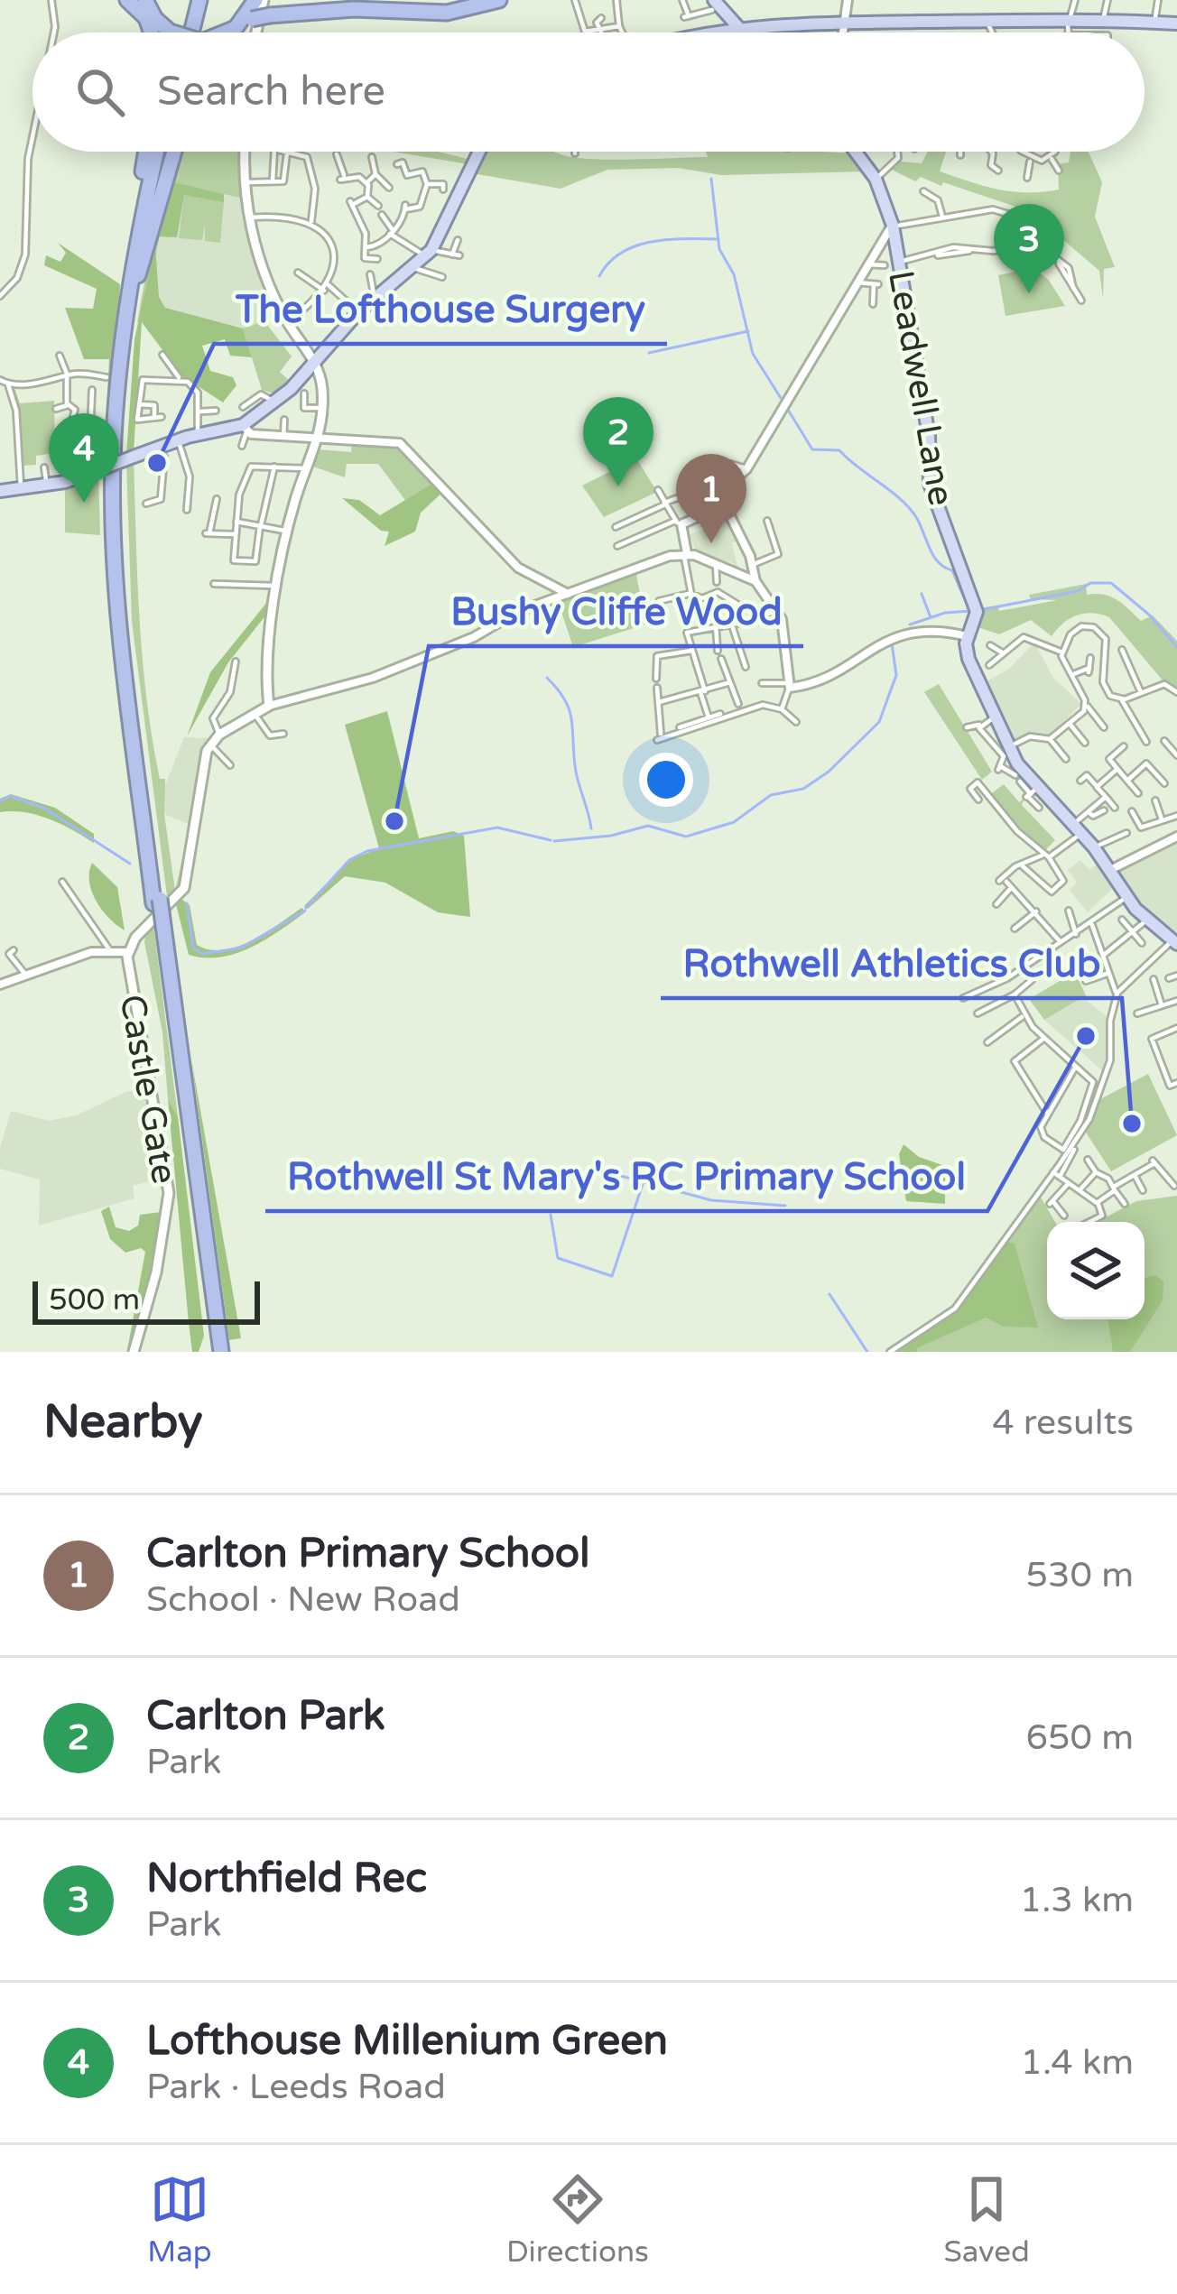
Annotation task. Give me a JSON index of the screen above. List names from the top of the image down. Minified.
{"streets":{"main road":["Leadwell Lane","Castle Gate"]},"places":["The Lofthouse Surgery","Bushy Cliffe Wood","Rothwell St Mary's RC Primary School","Rothwell Athletics Club"],"scale_bar":"500 m","page":{"search":"Search here","pins":["3","2","4","1"],"scale":"500 m","heading":["Nearby","4 results"],"list":[{"mark":"1","name":"Carlton Primary School","note":"School · New Road","value":"530 m"},{"mark":"2","name":"Carlton Park","note":"Park","value":"650 m"},{"mark":"3","name":"Northfield Rec","note":"Park","value":"1.3 km"},{"mark":"4","name":"Lofthouse Millenium Green","note":"Park · Leeds Road","value":"1.4 km"}],"nav":["Map","Directions","Saved"]}}
